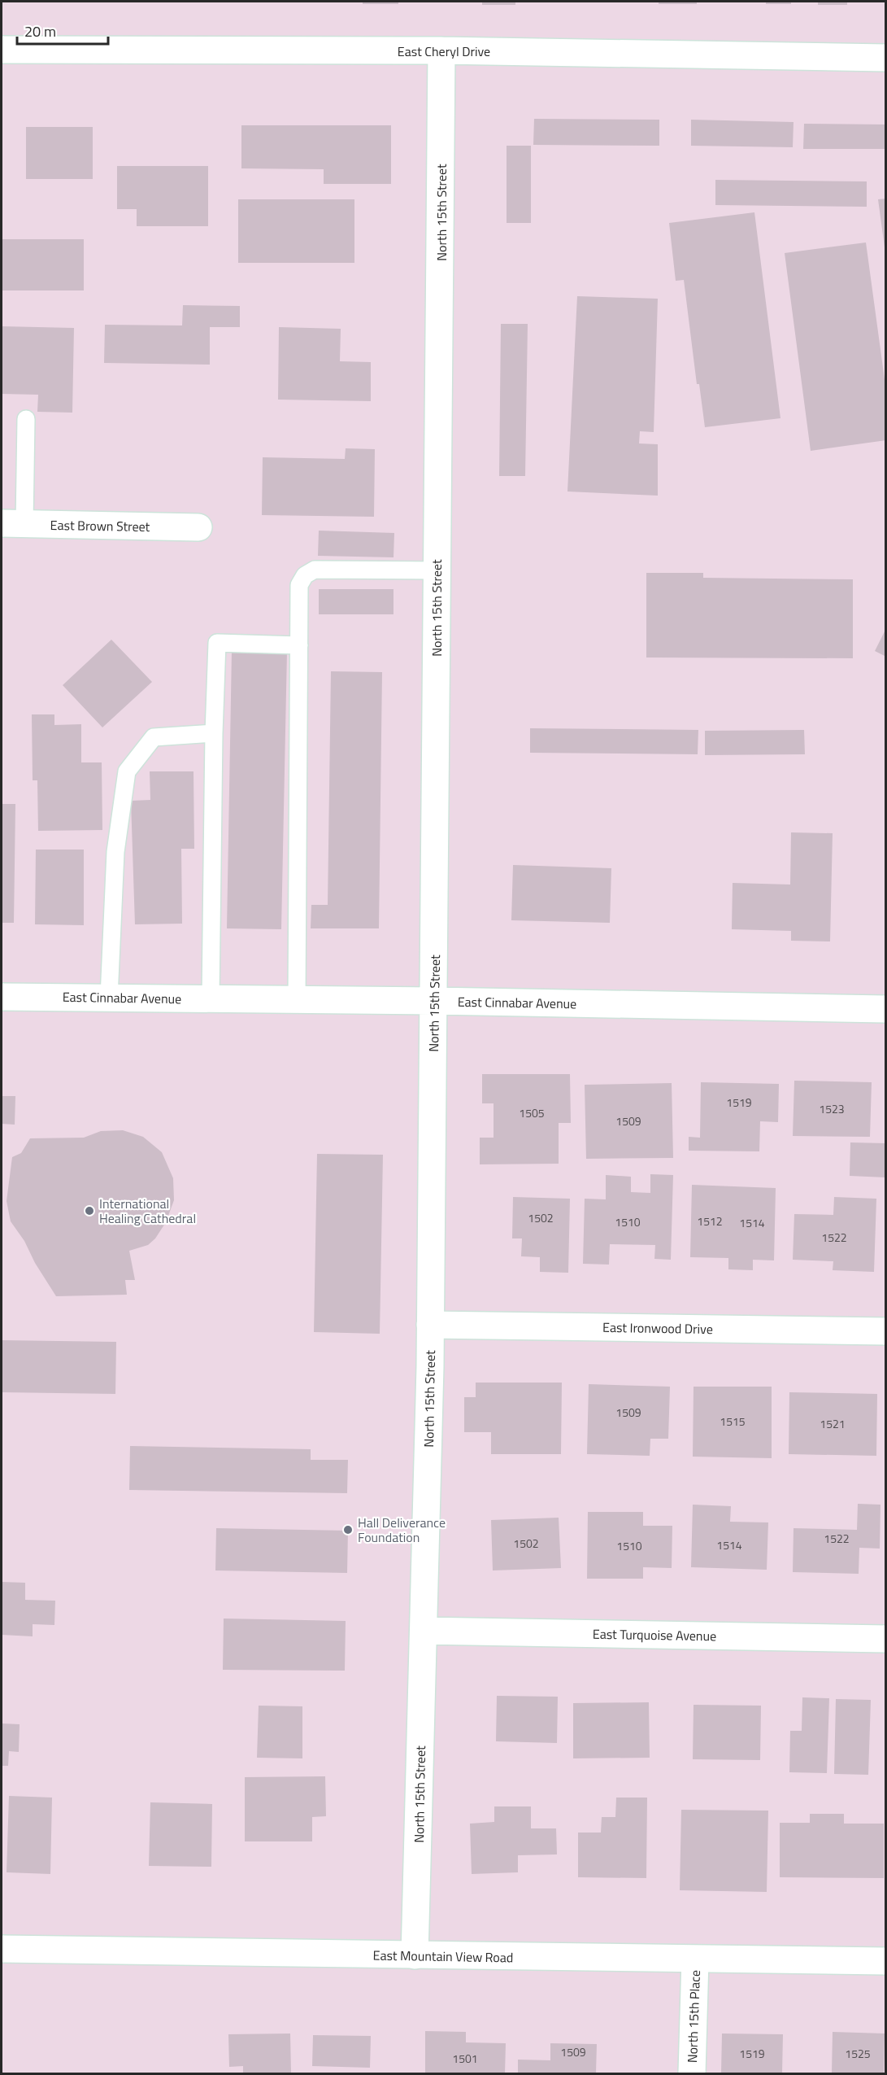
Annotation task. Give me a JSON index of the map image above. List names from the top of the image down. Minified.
{"streets":{"street":["East Cheryl Drive","North 15th Street","East Brown Street","East Cinnabar Avenue","East Ironwood Drive","East Turquoise Avenue","East Mountain View Road","North 15th Place"]},"crossings":[["East Cheryl Drive","North 15th Street"],["North 15th Street","East Cinnabar Avenue"],["North 15th Street","East Ironwood Drive"],["North 15th Street","East Turquoise Avenue"],["North 15th Street","East Mountain View Road"],["East Mountain View Road","North 15th Place"]],"places":["International Healing Cathedral","Hall Deliverance Foundation"],"house_numbers":["1519","1523","1505","1509","1502","1512","1510","1514","1522","1509","1515","1521","1522","1502","1514","1510","1509","1519","1525","1501"],"scale_bar":"20 m"}
